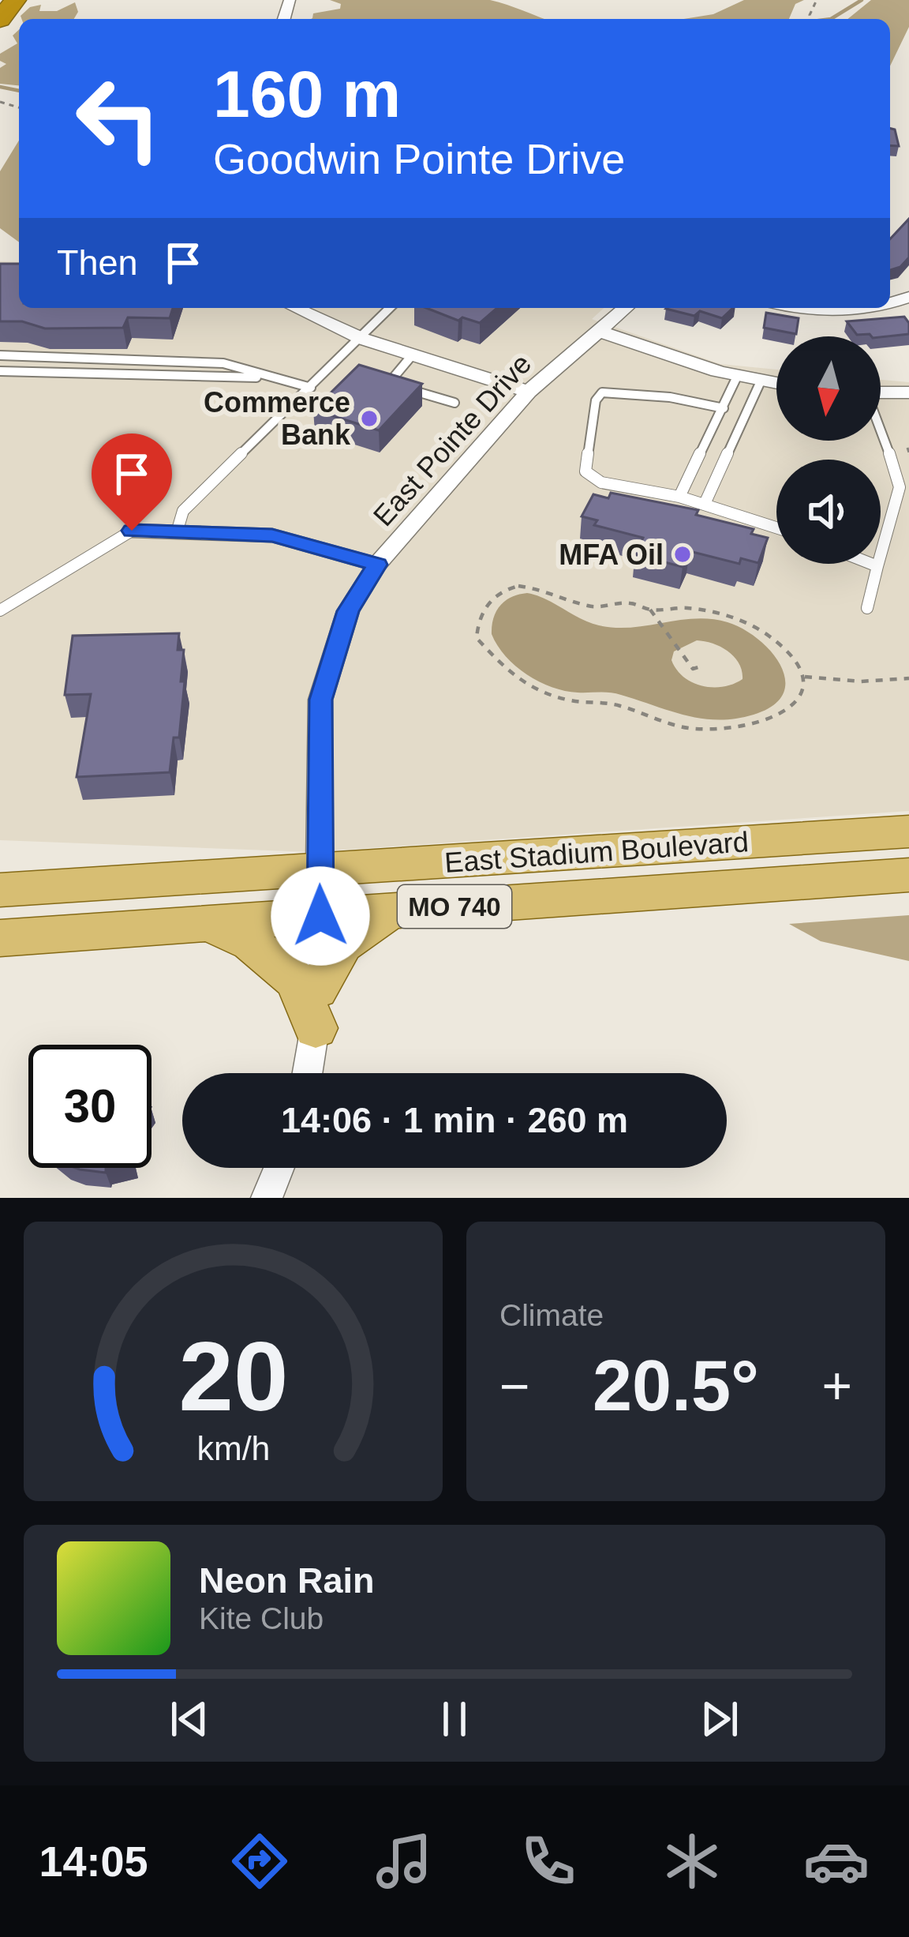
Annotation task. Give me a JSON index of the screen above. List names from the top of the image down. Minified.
{"streets":{"main road":["East Stadium Boulevard","MO 740"],"street":["East Pointe Drive"]},"crossings":[["East Pointe Drive","East Stadium Boulevard"]],"places":["Commerce Bank","MFA Oil"],"north":"bottom","page":{"turn":["160 m","Goodwin Pointe Drive"],"then":"Then","limit":"30","trip":"14:06 · 1 min · 260 m","tile":"Climate","heat":["−","20.5°","+"],"song":["Neon Rain","Kite Club"],"tabs":"14:05","gauge":["20","km/h"]}}
